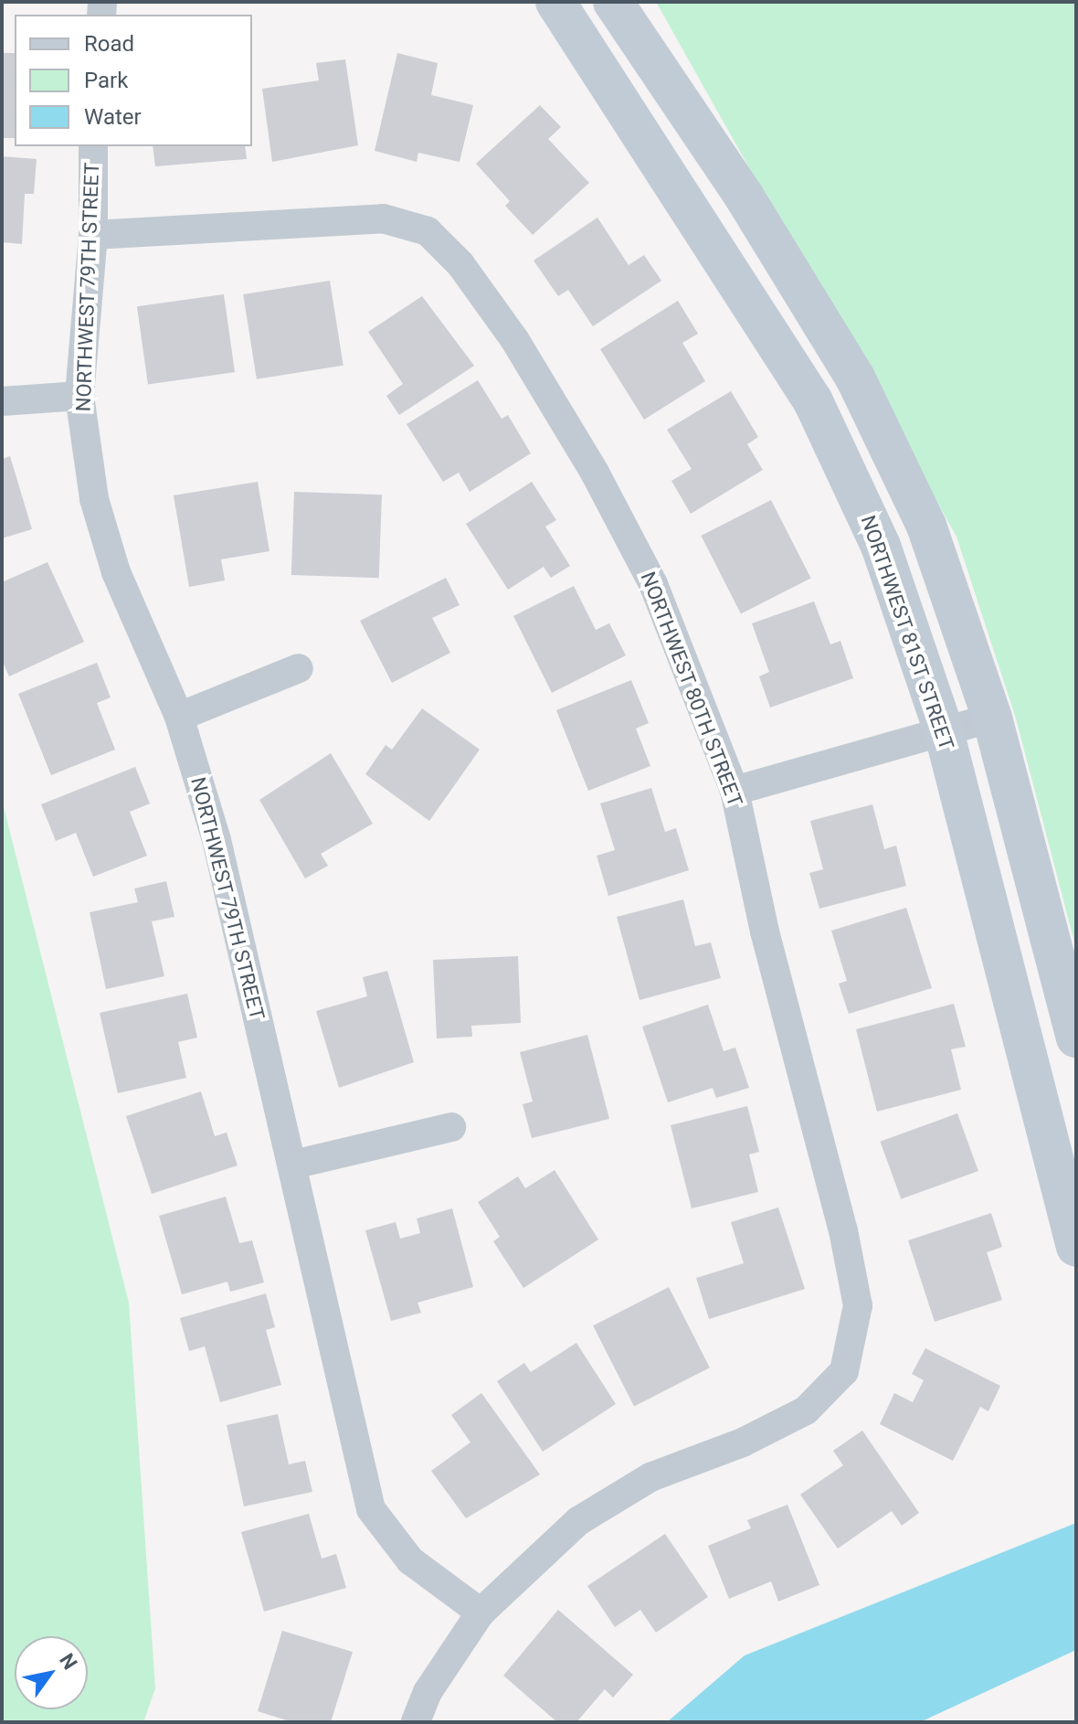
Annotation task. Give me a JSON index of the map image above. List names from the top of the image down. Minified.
{"streets":{"street":["NORTHWEST 79TH STREET","NORTHWEST 81ST STREET","NORTHWEST 80TH STREET"]},"crossings":[["NORTHWEST 79TH STREET","NORTHWEST 80TH STREET"]],"legend":["Road","Park","Water"],"north":"top right"}
